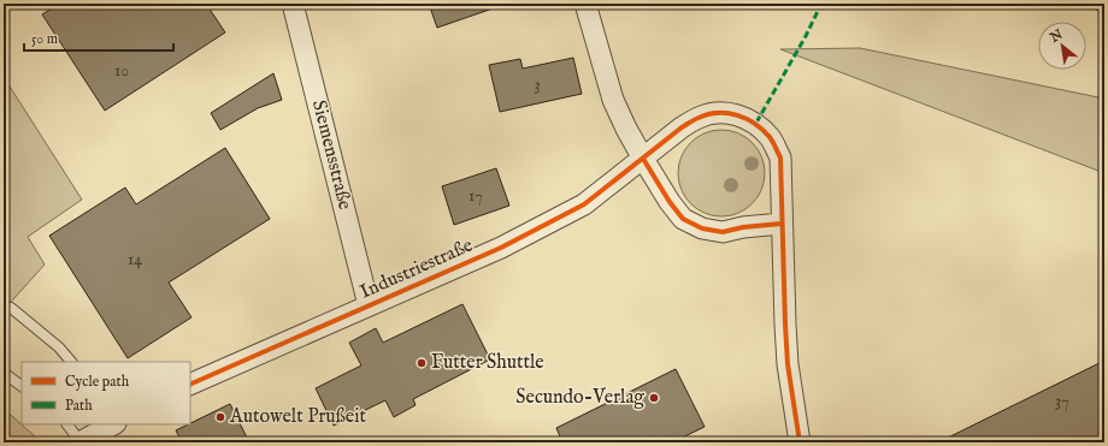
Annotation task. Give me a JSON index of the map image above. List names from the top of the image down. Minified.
{"streets":{"street":["Siemensstraße","Industriestraße"]},"crossings":[["Siemensstraße","Industriestraße"]],"places":["Futter Shuttle","Secundo-Verlag","Autowelt Prußeit"],"house_numbers":["10","3","17","14","37"],"legend":["Cycle path","Path"],"scale_bar":"50 m","north":"top left"}
